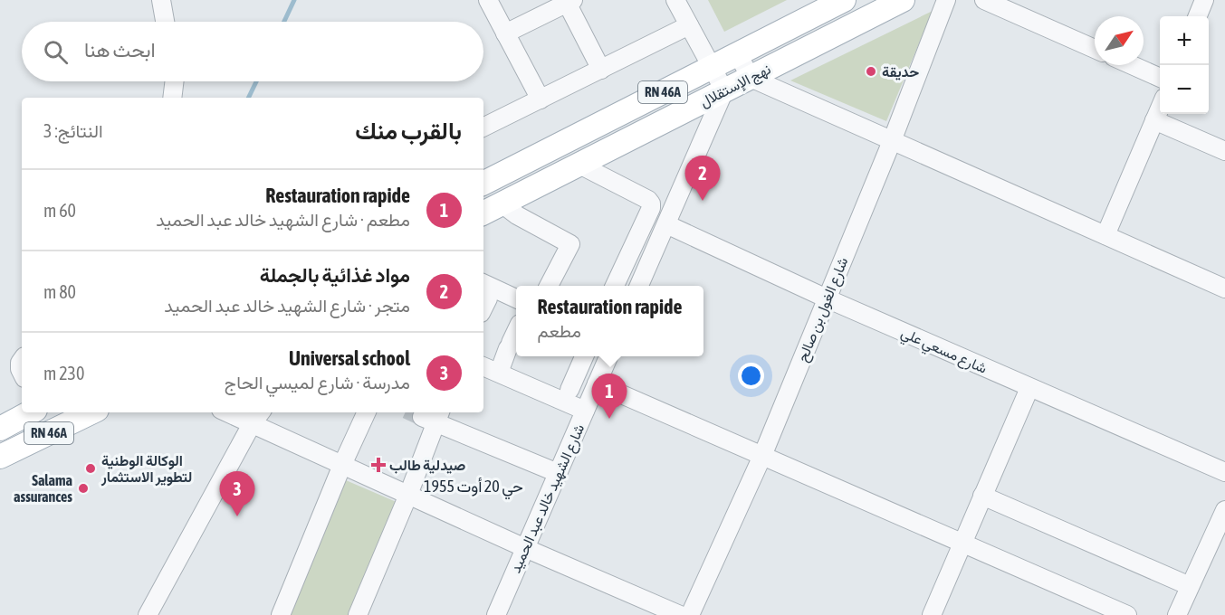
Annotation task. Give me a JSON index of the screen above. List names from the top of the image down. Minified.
{"streets":{"main road":["نهج الإستقلال","RN 46A"],"street":["شارع الغول بن صالح","شارع مسعي علي","شارع الشهيد خالد عبد الحميد"]},"crossings":[["شارع الغول بن صالح","شارع مسعي علي"]],"districts":["حي 20 أوت 1955"],"places":{"other":["حديقة","الوكالة الوطنية لتطوير الاستثمار","Salama assurances"],"health":["صيدلية طالب"]},"north":"top right","page":{"map_buttons":["+","−"],"search":"ابحث هنا","heading":["بالقرب منك","النتائج: 3"],"pins":["2","1","3"],"list":[{"mark":"1","name":"Restauration rapide","note":"مطعم · شارع الشهيد خالد عبد الحميد","value":"60 m"},{"mark":"2","name":"مواد غذائية بالجملة","note":"متجر · شارع الشهيد خالد عبد الحميد","value":"80 m"},{"mark":"3","name":"Universal school","note":"مدرسة · شارع لميسي الحاج","value":"230 m"}],"popup":["Restauration rapide","مطعم"]}}
